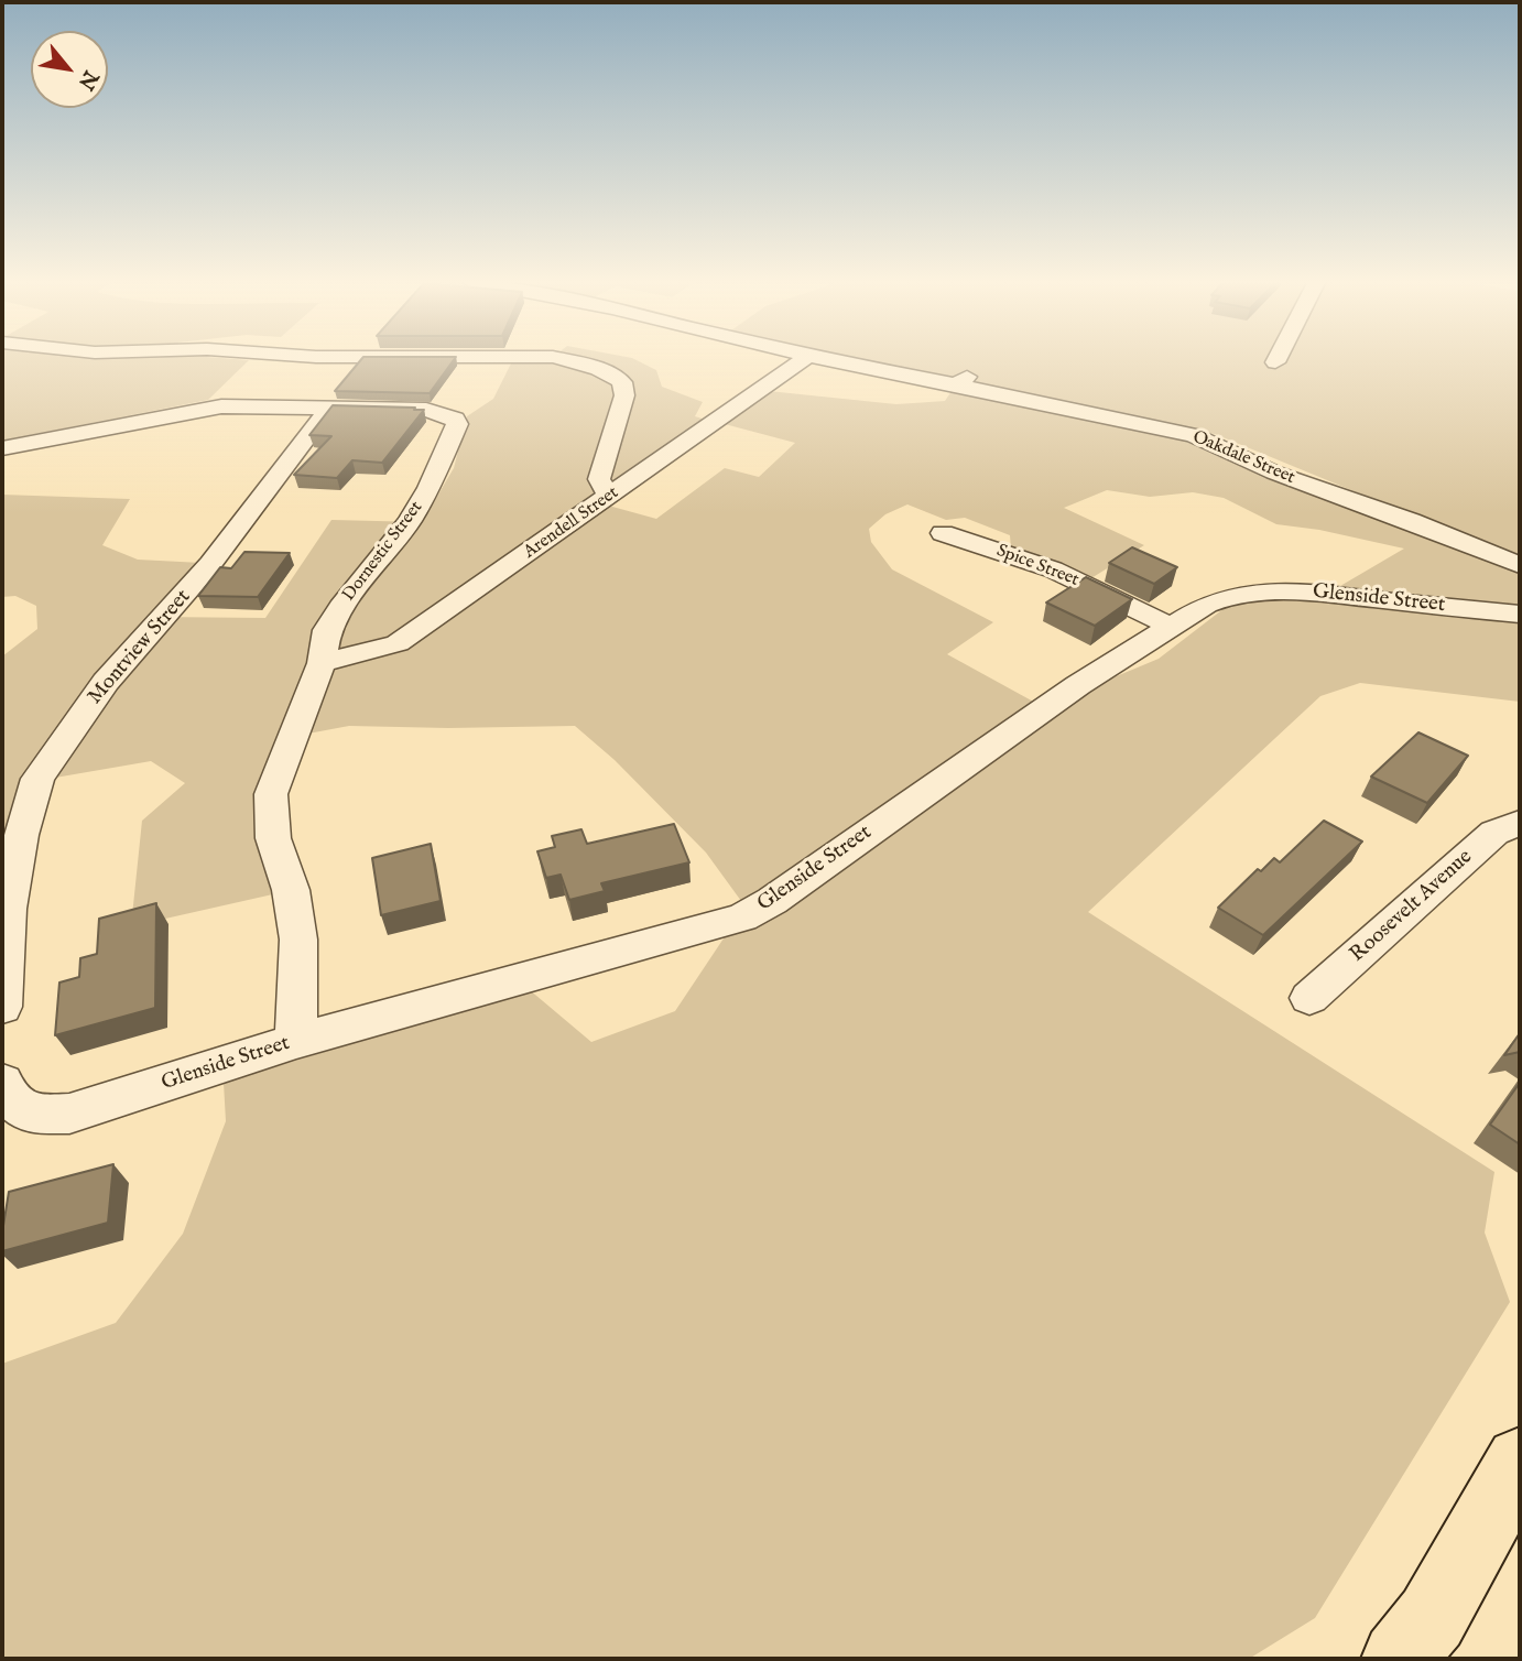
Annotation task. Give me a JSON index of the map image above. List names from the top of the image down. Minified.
{"streets":{"street":["Oakdale Street","Arendell Street","Dornestic Street","Spice Street","Glenside Street","Montview Street","Roosevelt Avenue"]},"crossings":[["Arendell Street","Dornestic Street"],["Dornestic Street","Glenside Street"],["Dornestic Street","Montview Street"],["Spice Street","Glenside Street"]],"north":"bottom right"}
